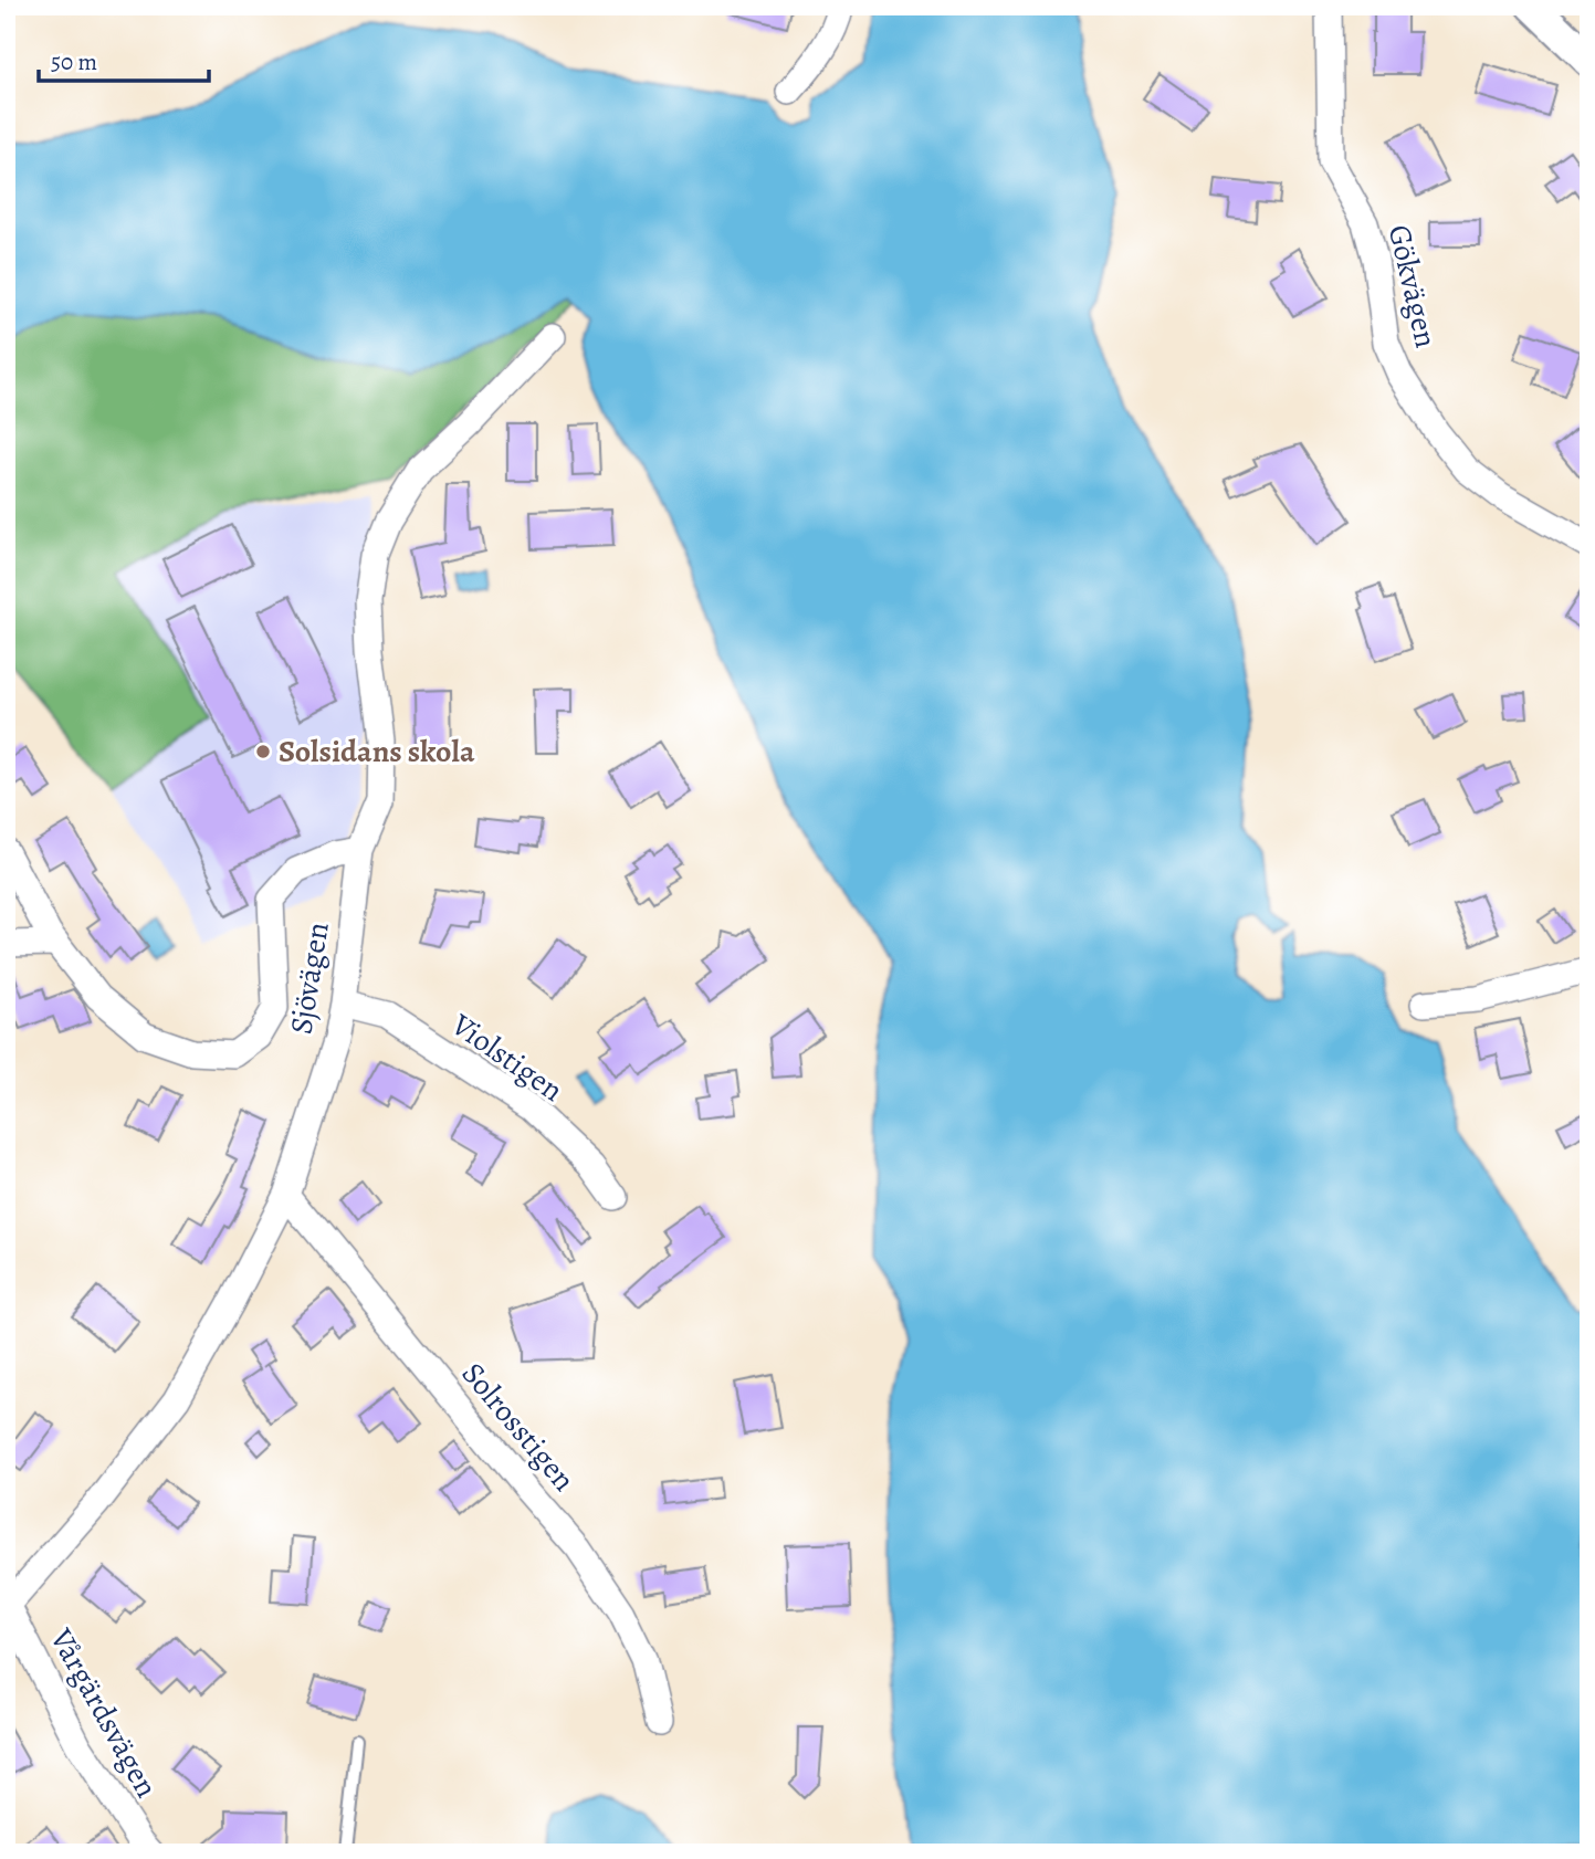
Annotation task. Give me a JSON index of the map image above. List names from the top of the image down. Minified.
{"streets":{"street":["Gökvägen","Sjövägen","Violstigen","Solrosstigen","Vårgärdsvägen"]},"crossings":[["Sjövägen","Violstigen"],["Sjövägen","Solrosstigen"],["Sjövägen","Vårgärdsvägen"]],"places":["Solsidans skola"],"scale_bar":"50 m"}
